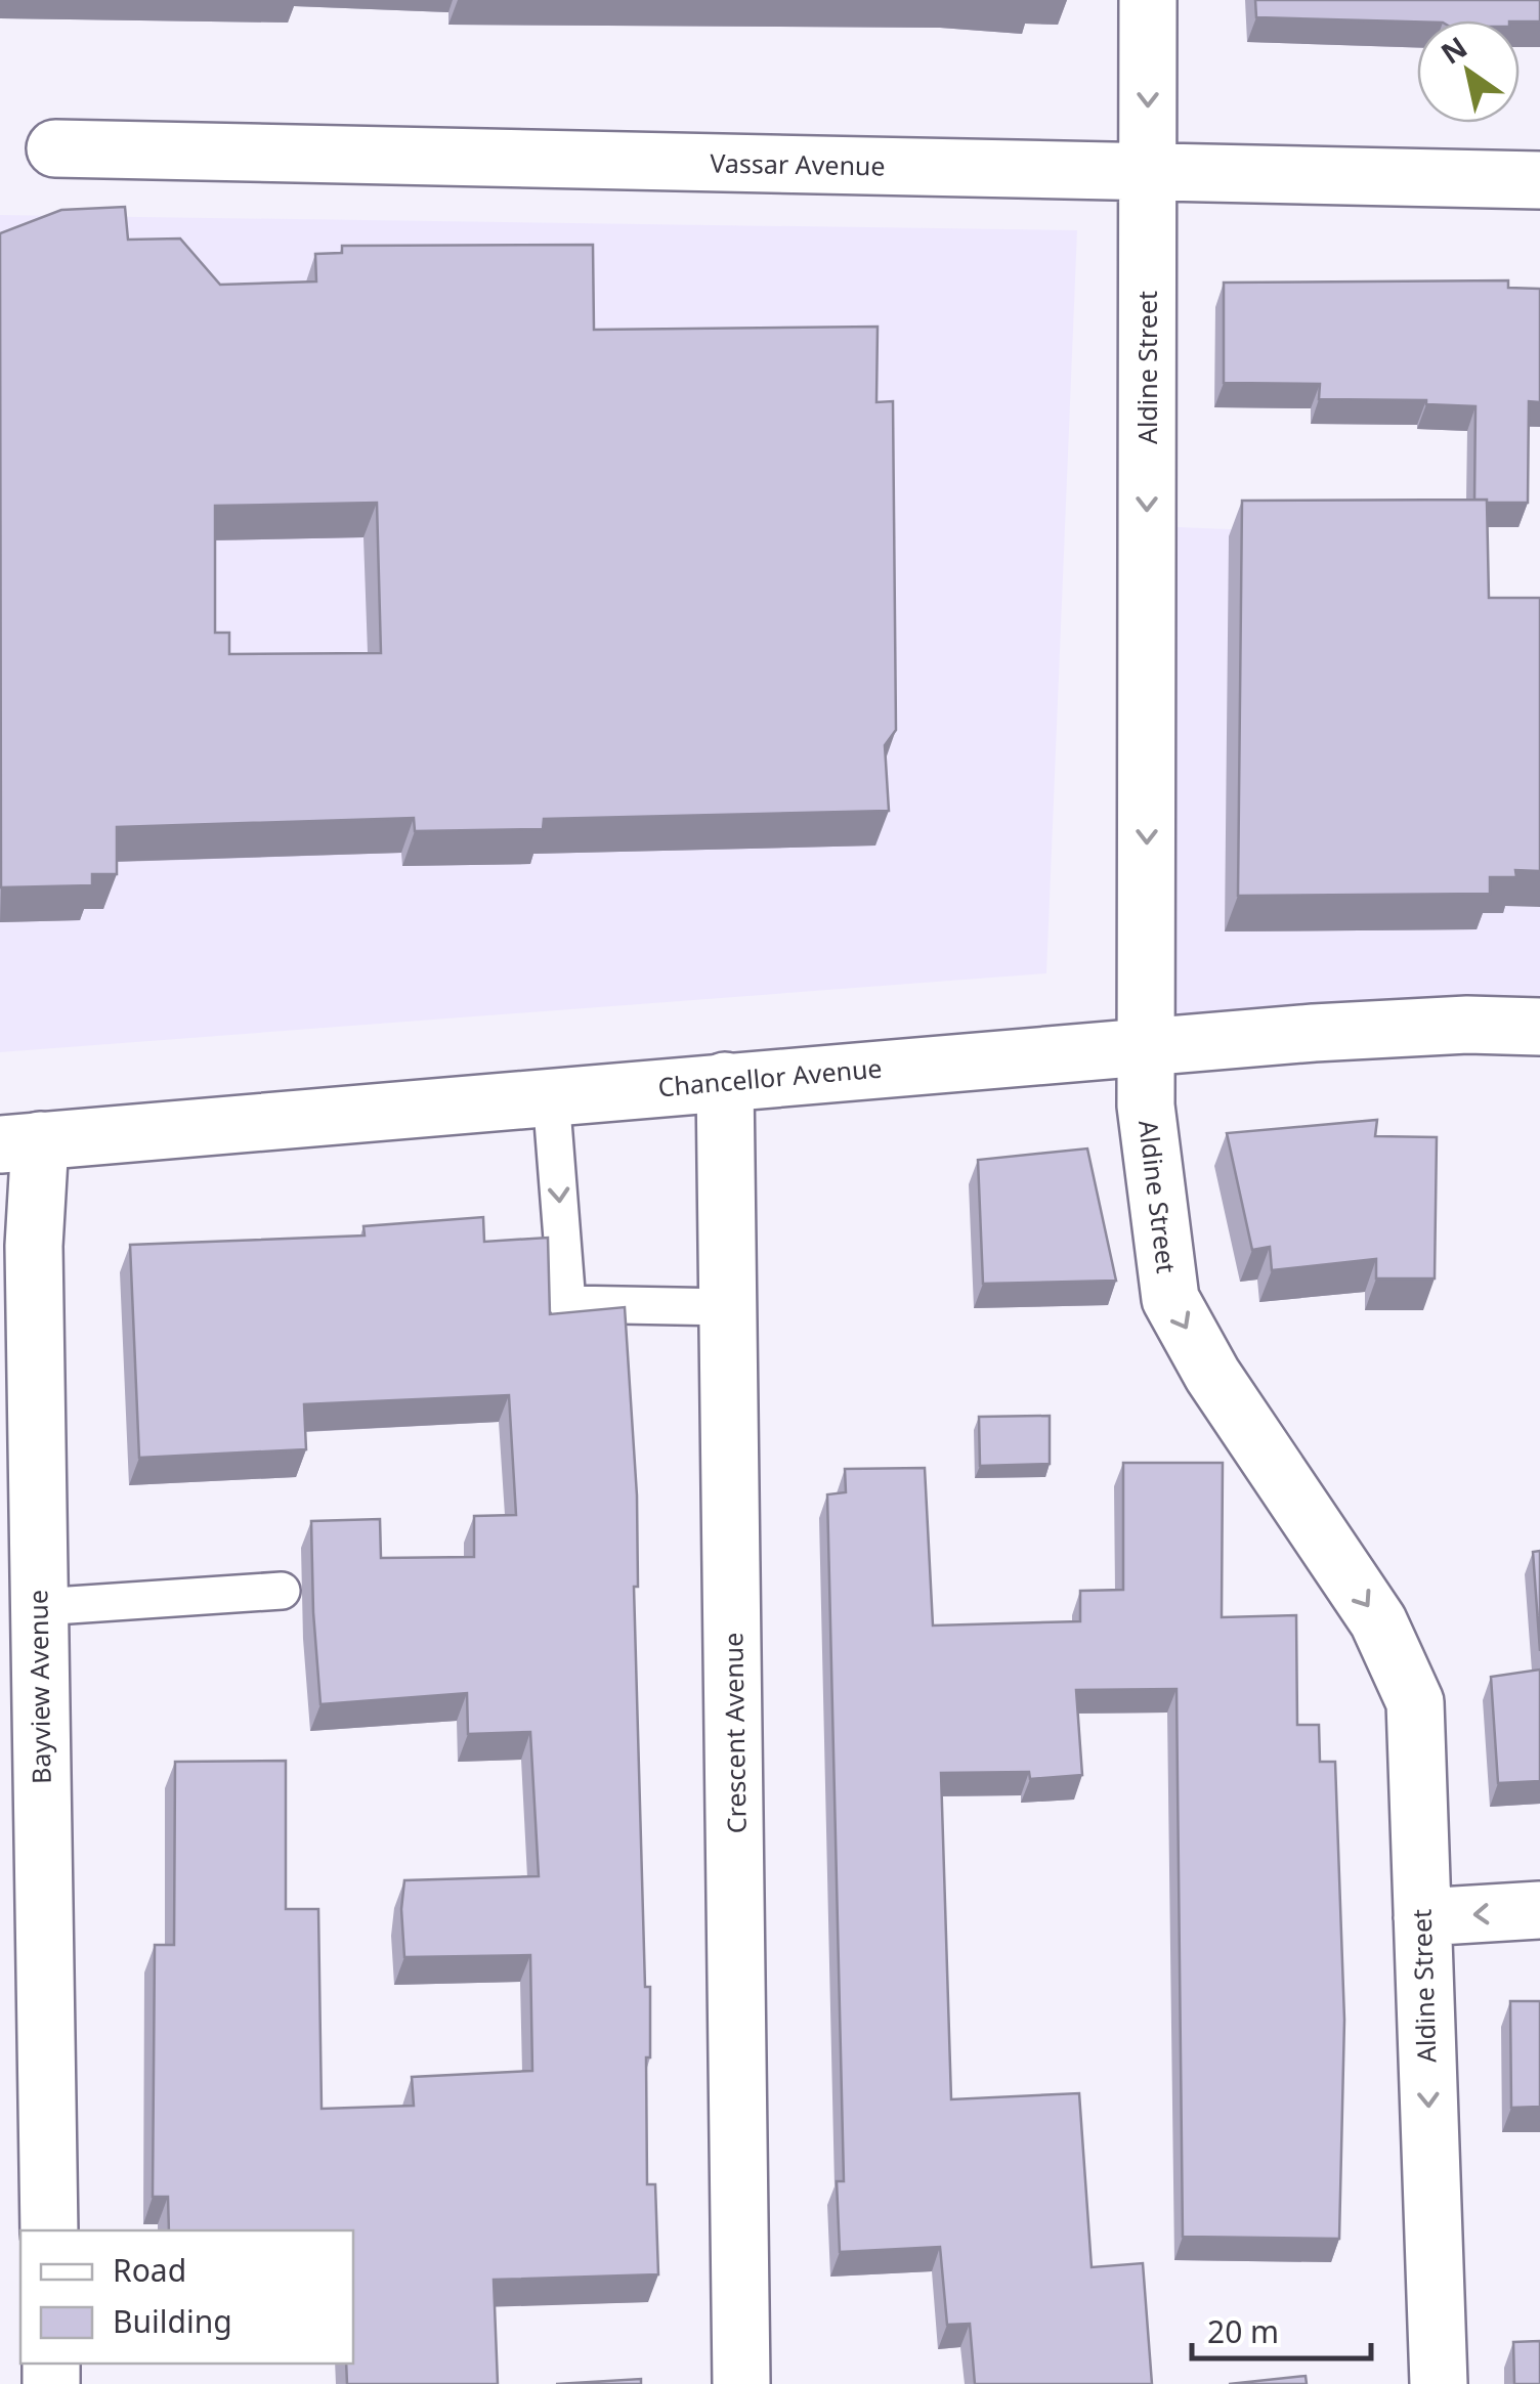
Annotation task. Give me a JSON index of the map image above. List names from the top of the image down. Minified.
{"streets":{"street":["Vassar Avenue","Aldine Street","Chancellor Avenue","Bayview Avenue","Crescent Avenue"]},"crossings":[["Vassar Avenue","Aldine Street"],["Aldine Street","Chancellor Avenue"],["Chancellor Avenue","Bayview Avenue"],["Chancellor Avenue","Crescent Avenue"]],"one_way":["Aldine Street"],"legend":["Road","Building"],"scale_bar":"20 m","north":"top left"}
